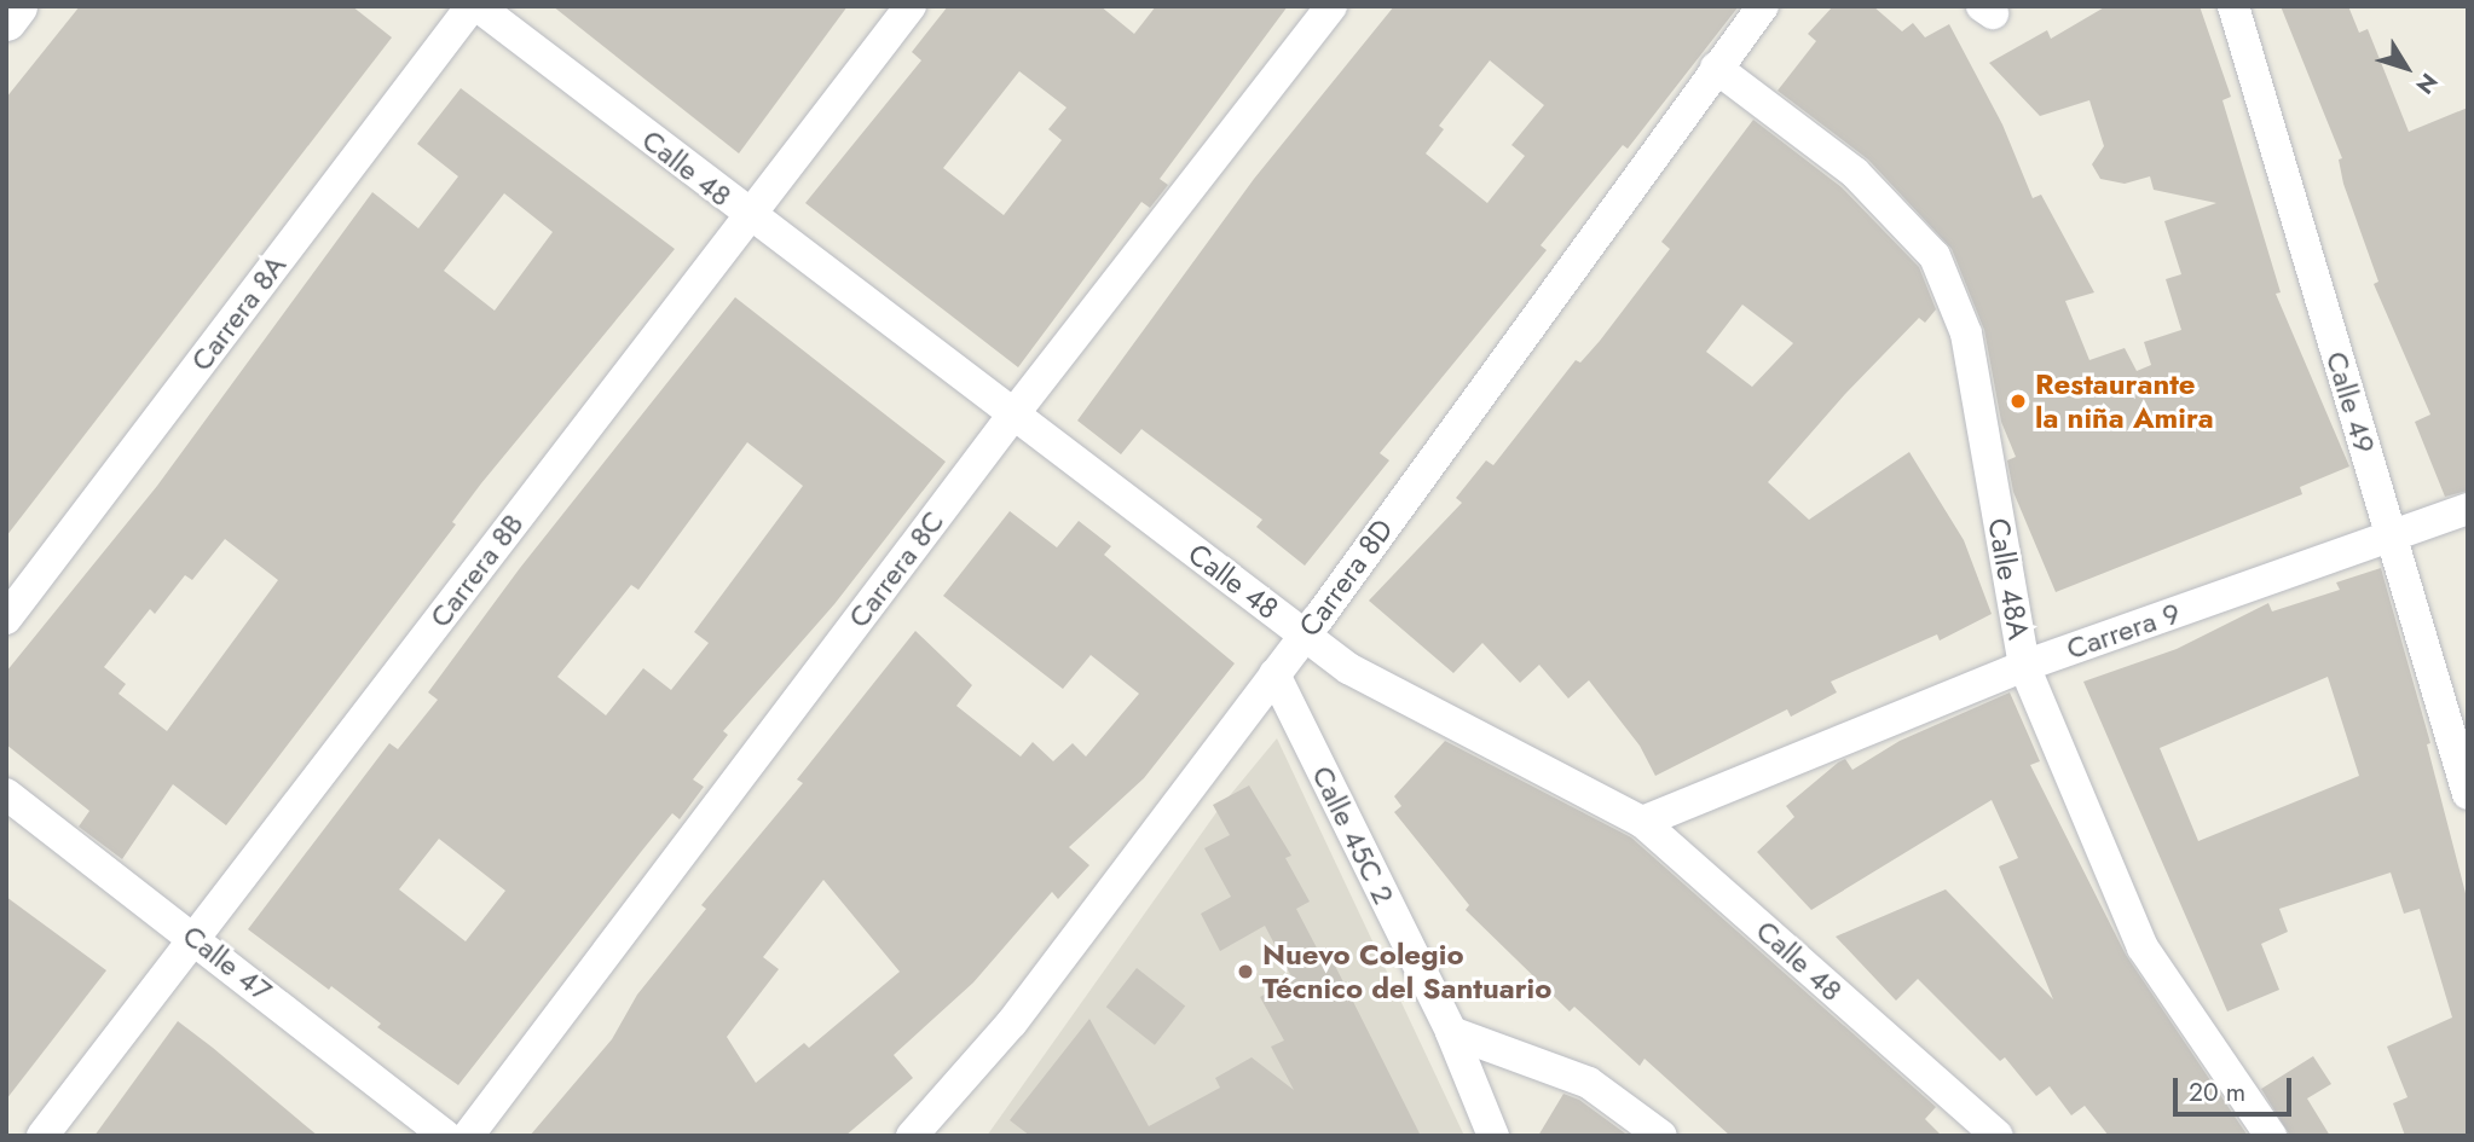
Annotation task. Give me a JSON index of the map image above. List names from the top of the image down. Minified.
{"streets":{"street":["Calle 48","Carrera 8A","Calle 49","Carrera 8C","Carrera 8B","Carrera 8D","Calle 48A","Carrera 9","Calle 45C 2","Calle 47"]},"crossings":[["Calle 48","Carrera 8C"],["Calle 48","Carrera 8B"],["Calle 48","Carrera 8D"],["Calle 48","Carrera 9"],["Calle 49","Carrera 9"],["Carrera 8B","Calle 47"],["Carrera 8D","Calle 48A"],["Carrera 8D","Calle 45C 2"],["Calle 48A","Carrera 9"]],"places":["Restaurante la niña Amira","Nuevo Colegio Técnico del Santuario"],"scale_bar":"20 m","north":"bottom right"}
